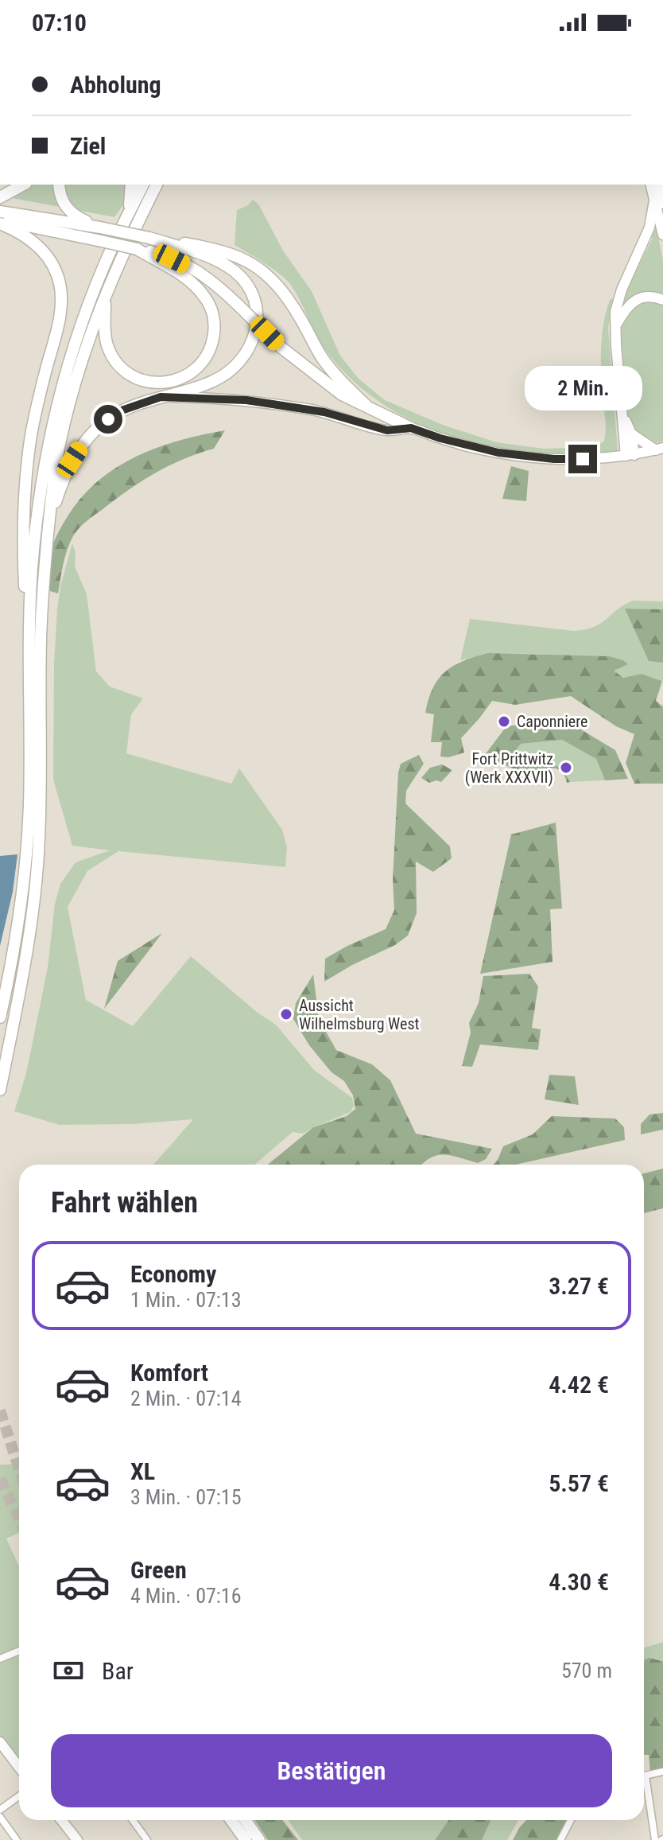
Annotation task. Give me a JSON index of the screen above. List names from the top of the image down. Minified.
{"places":["Caponniere","Fort Prittwitz (Werk XXXVII)","Aussicht Wilhelmsburg West"],"page":{"status":"07:10","banner":["Abholung","Ziel"],"bubble":"2 Min.","heading":"Fahrt wählen","list":[{"name":"Economy","note":"1 Min. · 07:13","value":"3.27 €"},{"name":"Komfort","note":"2 Min. · 07:14","value":"4.42 €"},{"name":"XL","note":"3 Min. · 07:15","value":"5.57 €"},{"name":"Green","note":"4 Min. · 07:16","value":"4.30 €"}],"pay":["Bar","570 m"],"buttons":"Bestätigen"}}
